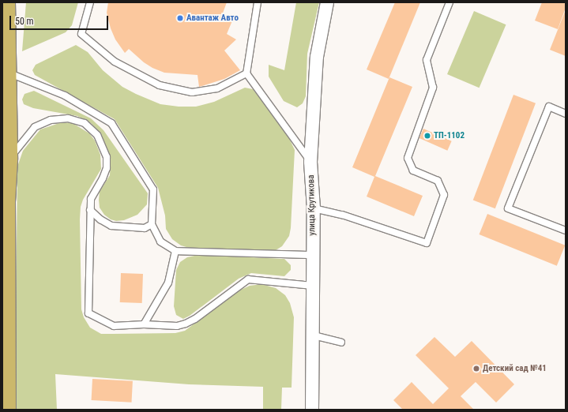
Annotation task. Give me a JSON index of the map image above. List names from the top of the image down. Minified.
{"streets":{"street":["улица Крутикова"]},"places":["Авантаж Авто","ТП-1102","Детский сад №41"],"scale_bar":"50 m"}
